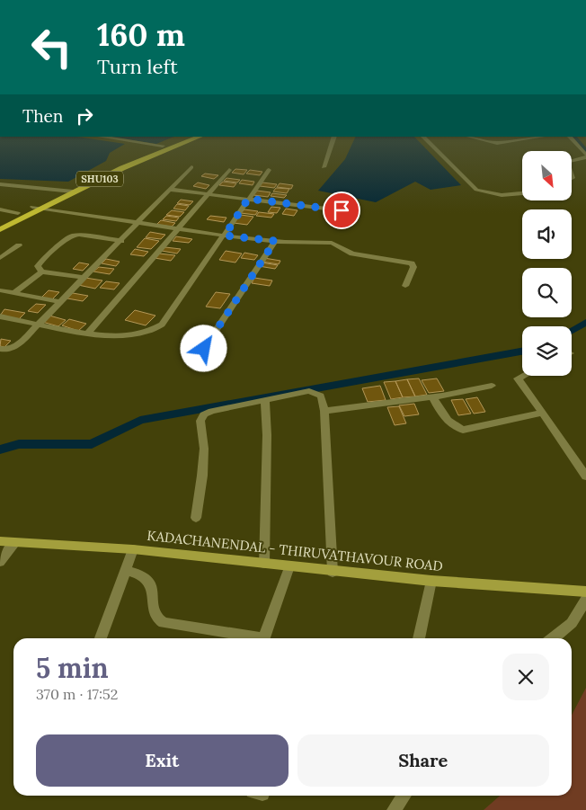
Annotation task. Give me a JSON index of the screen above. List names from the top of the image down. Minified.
{"streets":{"main road":["SHU103","KADACHANENDAL - THIRUVATHAVOUR ROAD"]},"north":"bottom right","page":{"turn":["160 m","Turn left"],"then":"Then","heading":["5 min","370 m · 17:52"],"buttons":["Exit","Share"]}}
